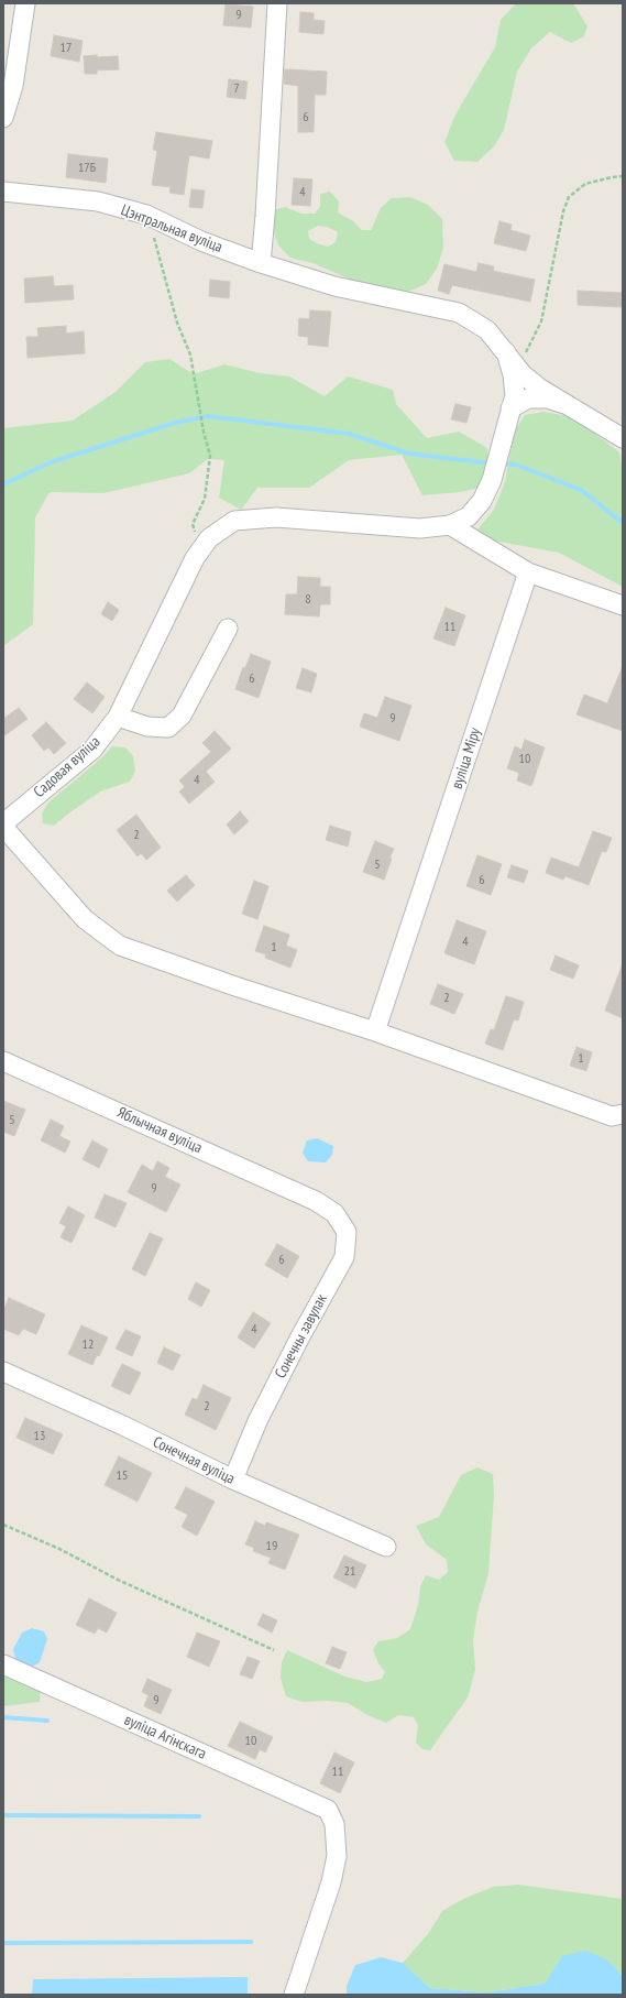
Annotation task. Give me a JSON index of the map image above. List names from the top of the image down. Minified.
{"streets":{"street":["Цэнтральная вуліца","вуліца Міру","Садовая вуліца","Яблычная вуліца","Сонечны завулак","Сонечная вуліца","вуліца Агінскага"]},"crossings":[["Цэнтральная вуліца","Садовая вуліца"],["Яблычная вуліца","Сонечны завулак"],["Сонечны завулак","Сонечная вуліца"]],"house_numbers":["9","17","7","6","17Б","4","8","11","6","9","10","4","2","5","6","4","1","2","1","5","9","6","4","12","2","13","15","19","21","9","10","11"]}
